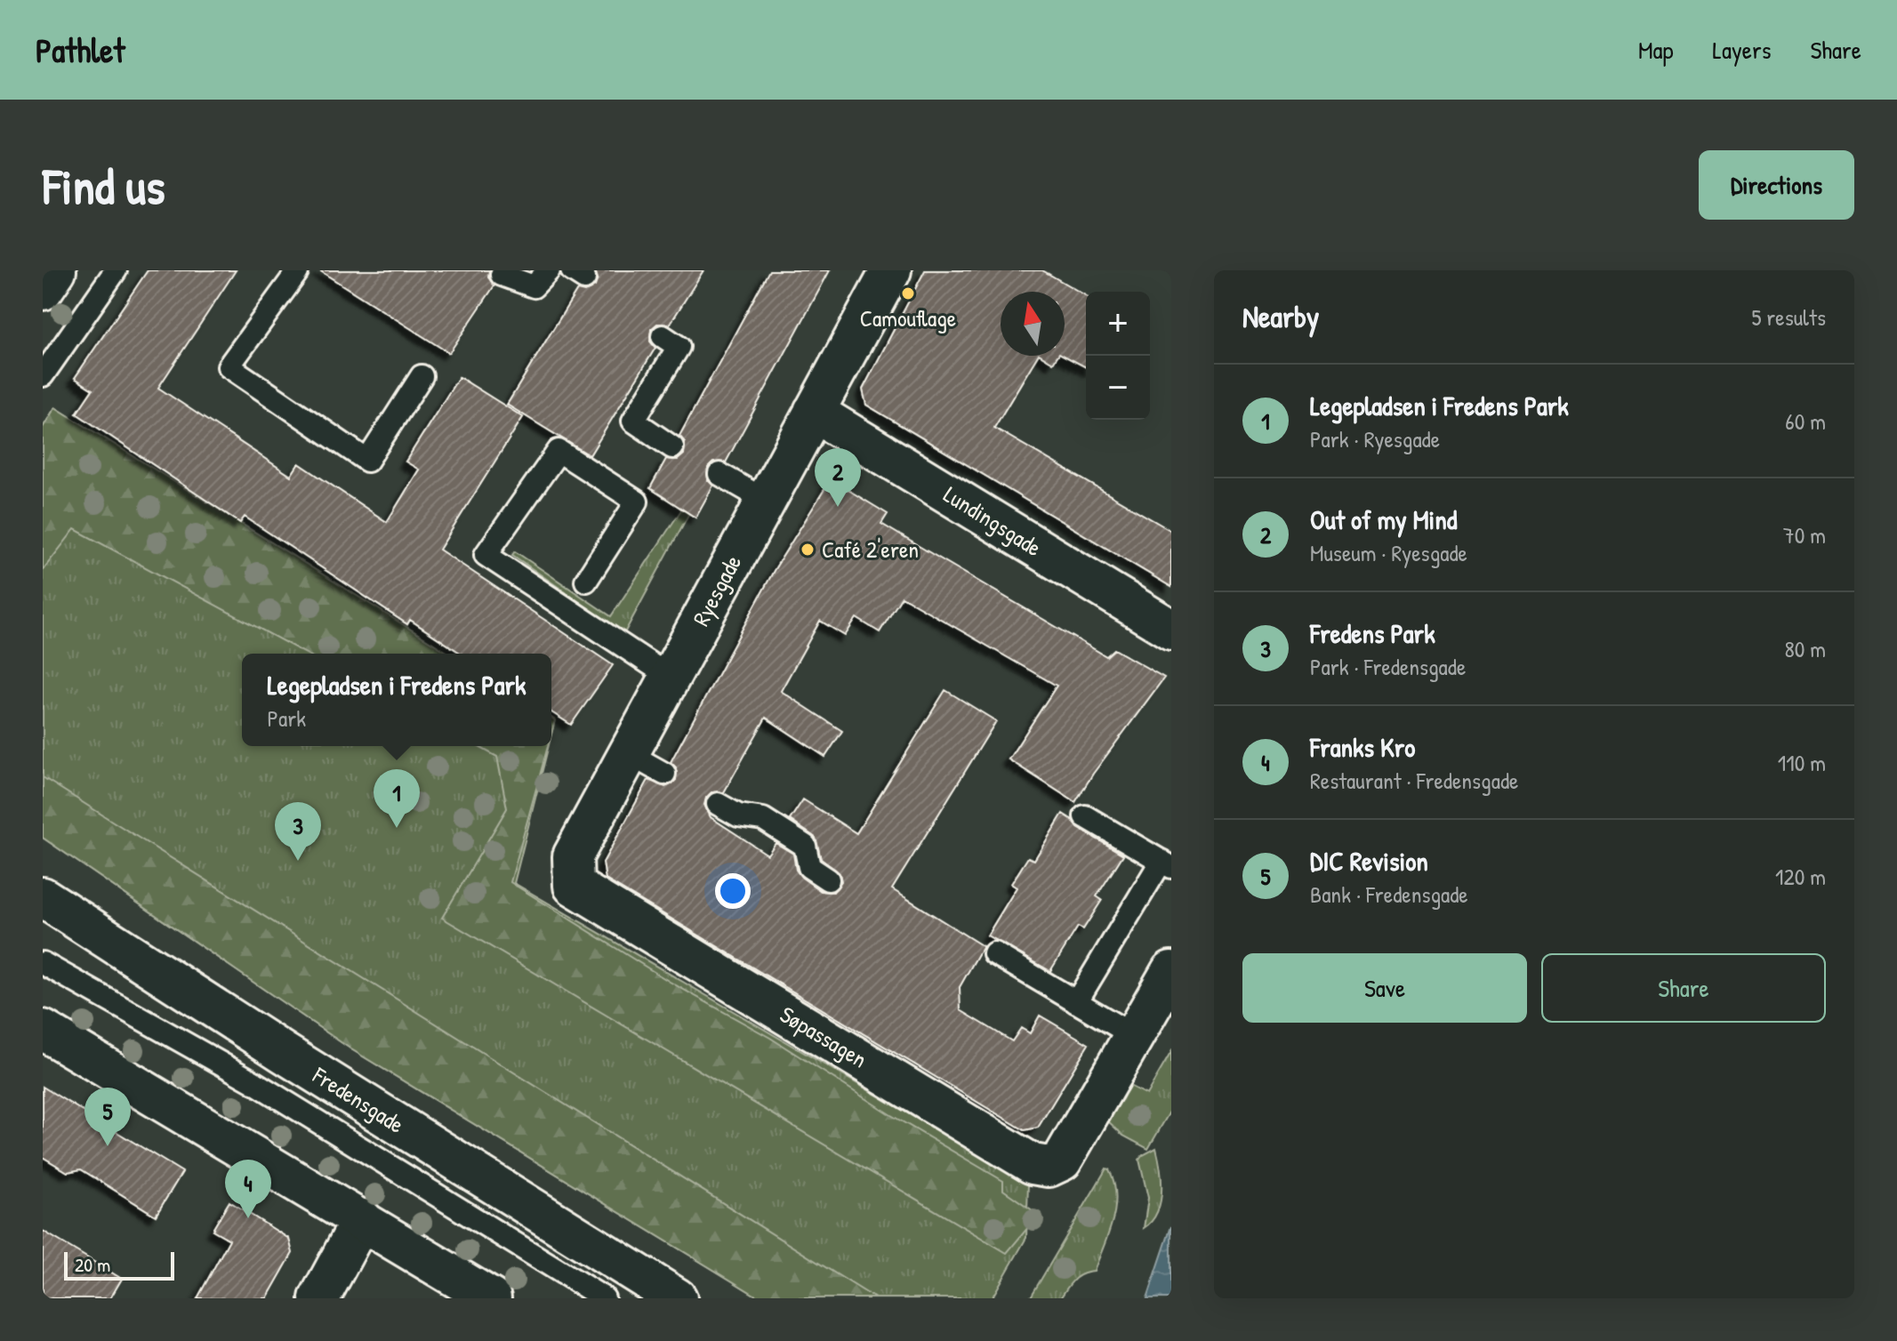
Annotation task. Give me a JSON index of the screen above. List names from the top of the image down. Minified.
{"streets":{"street":["Lundingsgade","Ryesgade","Søpassagen","Fredensgade"]},"crossings":[["Lundingsgade","Ryesgade"],["Ryesgade","Søpassagen"]],"places":["Camouflage","Café 2'eren"],"scale_bar":"20 m","north":"top","page":{"header":"Pathlet","nav":["Map","Layers","Share"],"buttons":["Directions",["Save","Share"]],"title":"Find us","heading":["Nearby","5 results"],"map_buttons":["+","−"],"list":[{"mark":"1","name":"Legepladsen i Fredens Park","note":"Park · Ryesgade","value":"60 m"},{"mark":"2","name":"Out of my Mind","note":"Museum · Ryesgade","value":"70 m"},{"mark":"3","name":"Fredens Park","note":"Park · Fredensgade","value":"80 m"},{"mark":"4","name":"Franks Kro","note":"Restaurant · Fredensgade","value":"110 m"},{"mark":"5","name":"DIC Revision","note":"Bank · Fredensgade","value":"120 m"}],"pins":["2","1","3","5","4"],"popup":["Legepladsen i Fredens Park","Park"],"scale":"20 m"}}
